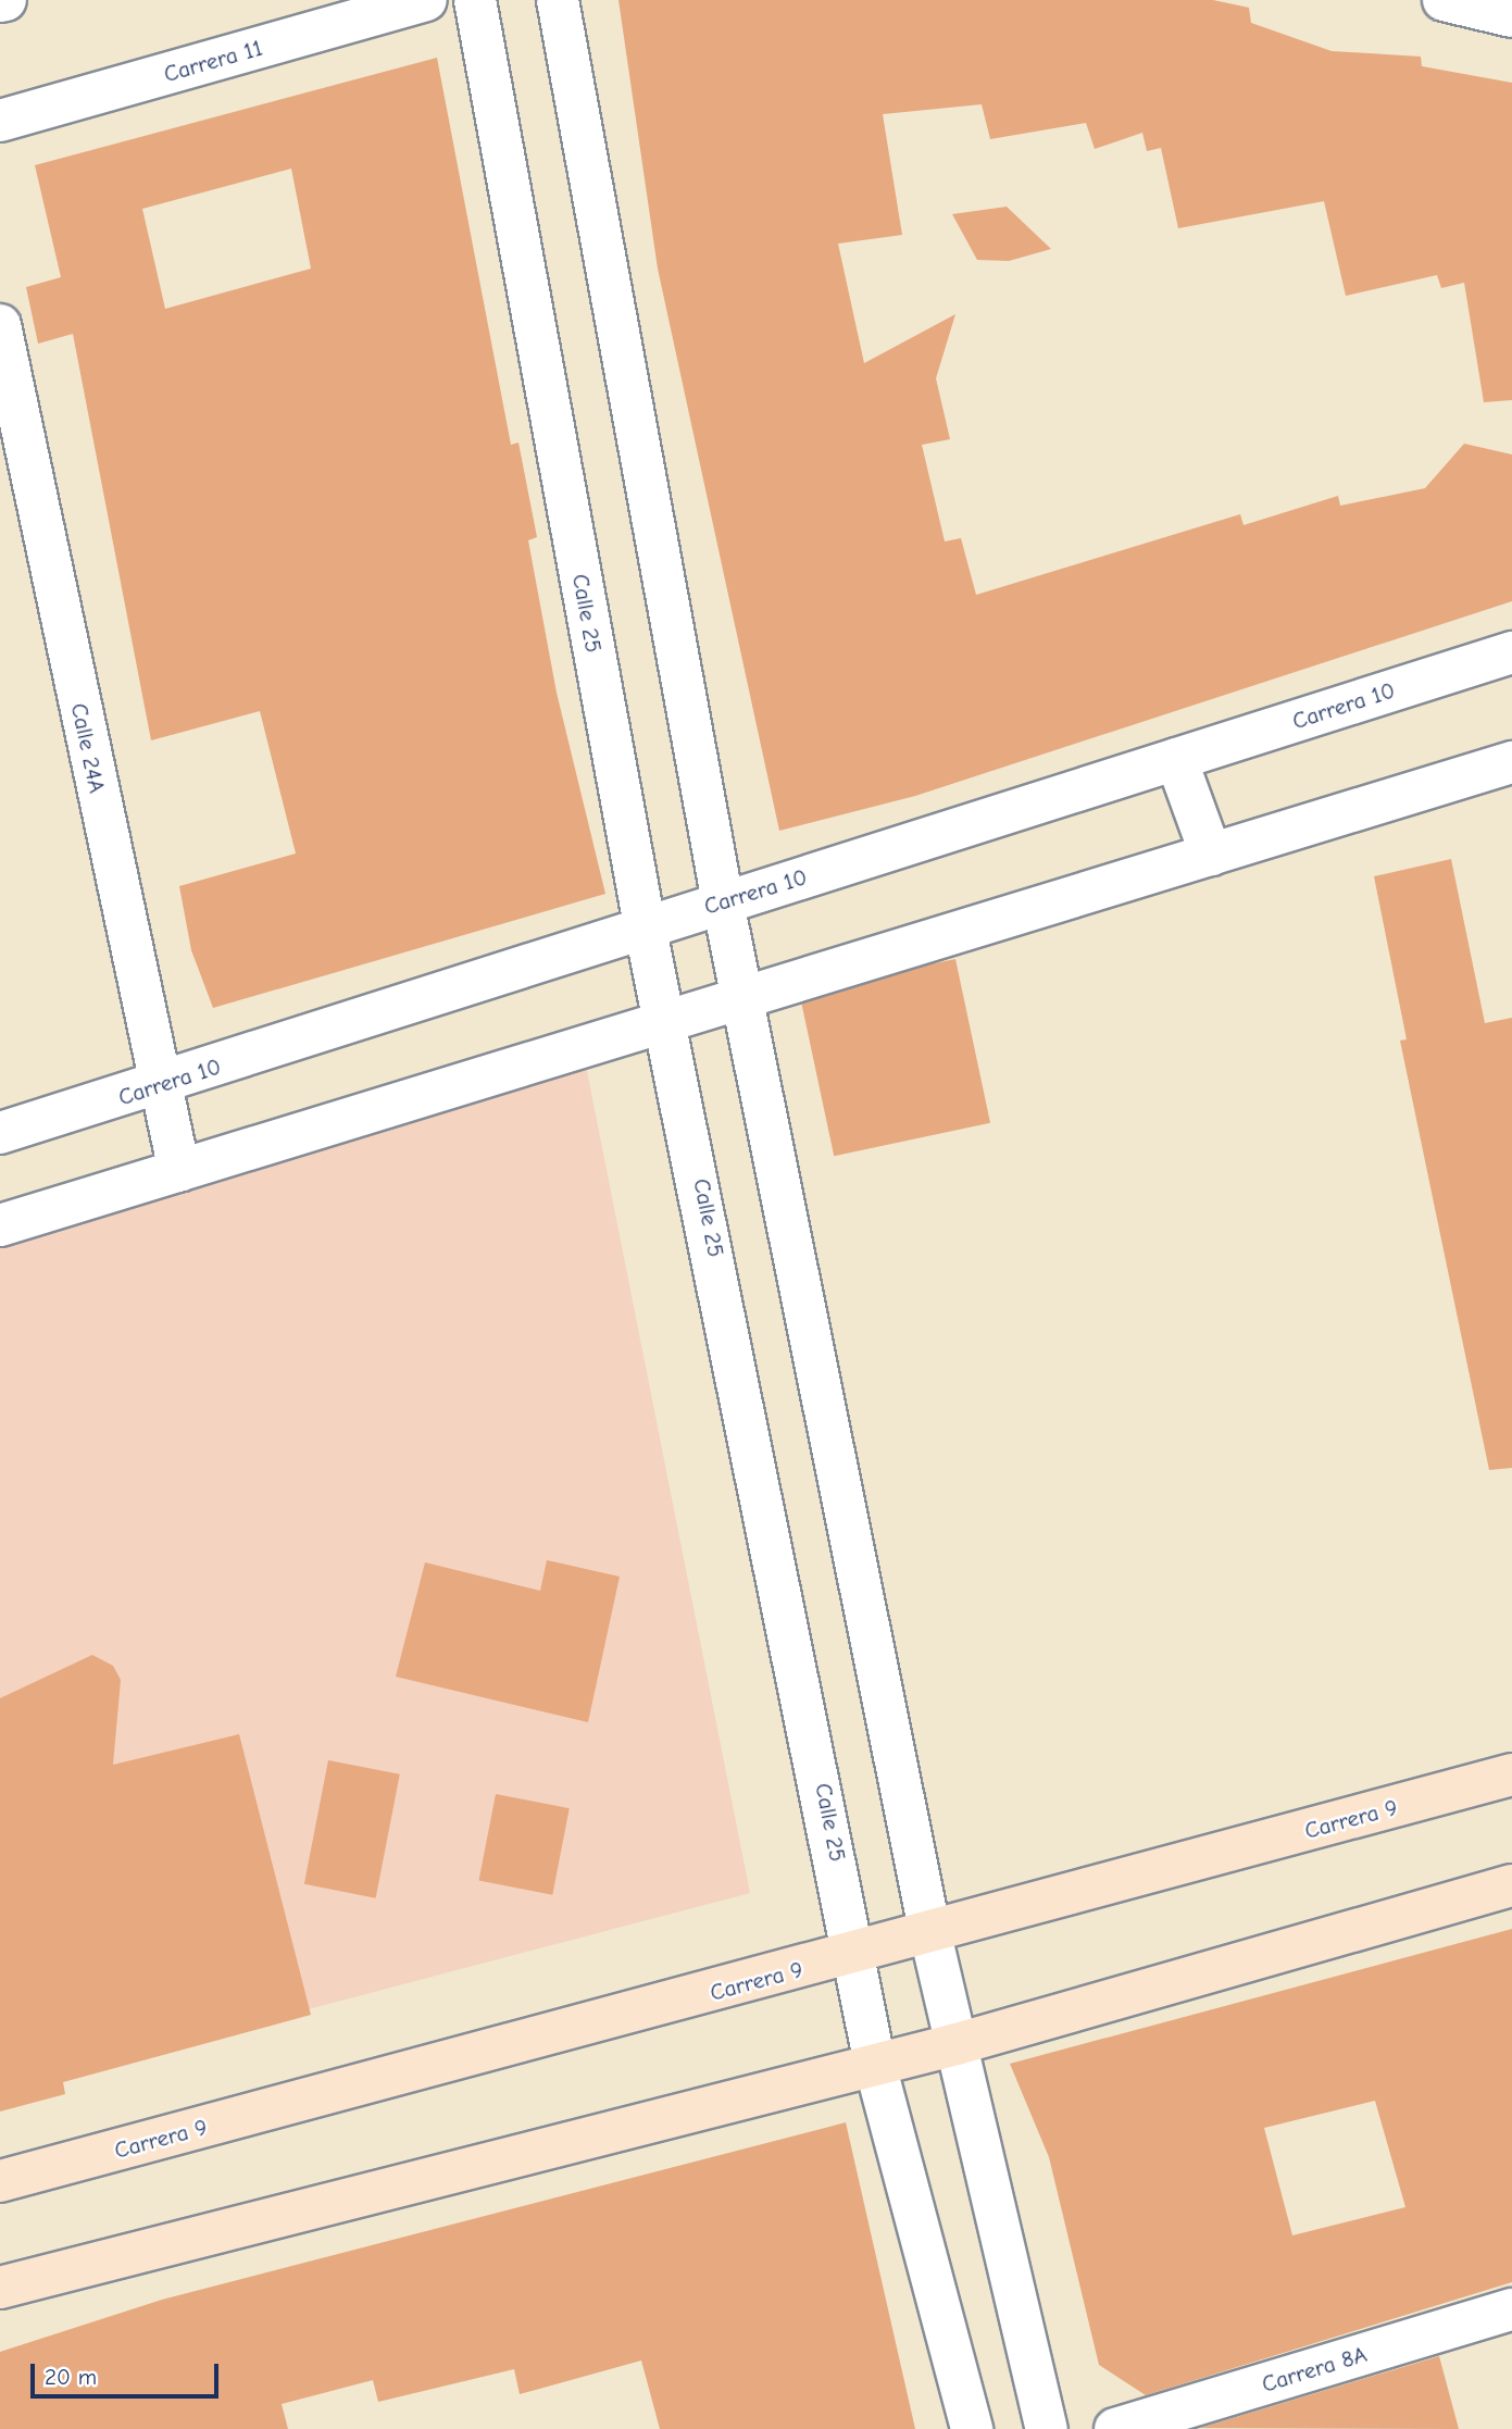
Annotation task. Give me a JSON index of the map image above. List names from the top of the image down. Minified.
{"streets":{"street":["Carrera 11","Calle 25","Carrera 10","Calle 24A","Carrera 9","Carrera 8A"]},"crossings":[["Calle 25","Carrera 10"],["Calle 25","Carrera 9"],["Carrera 10","Calle 24A"]],"scale_bar":"20 m"}
